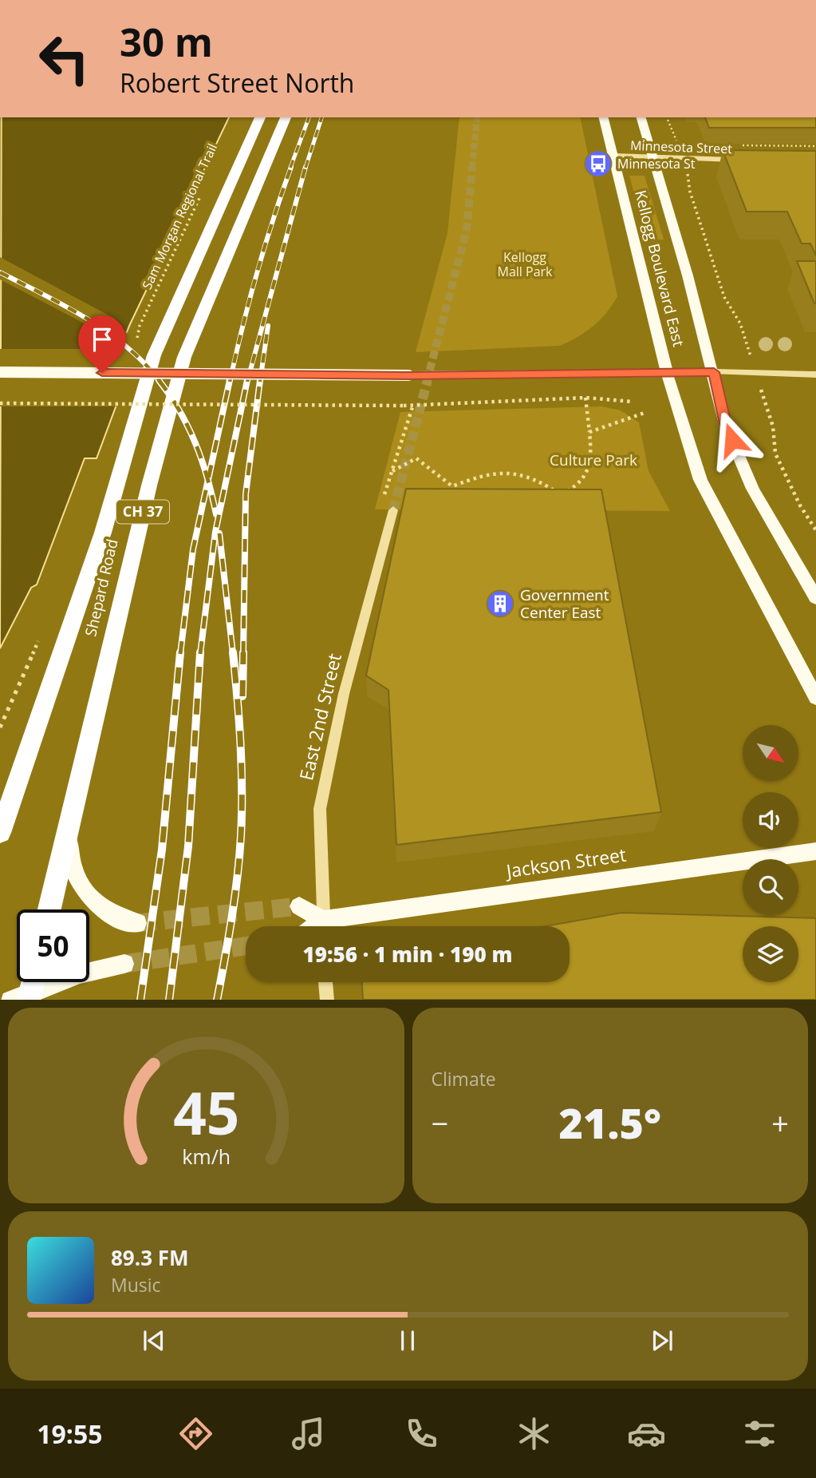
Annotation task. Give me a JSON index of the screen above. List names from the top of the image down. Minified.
{"streets":{"highway":["CH 37","Shepard Road"],"main road":["Kellogg Boulevard East","Jackson Street"],"street":["Minnesota Street","East 2nd Street"],"path":["Sam Morgan Regional Trail"]},"crossings":[["Minnesota Street","Kellogg Boulevard East"]],"parks":["Kellogg Mall Park","Culture Park"],"places":{"bus stop":["Minnesota St"],"building":["Government Center East"]},"north":"bottom right","page":{"turn":["30 m","Robert Street North"],"limit":"50","trip":"19:56 · 1 min · 190 m","tile":"Climate","heat":["−","21.5°","+"],"song":["89.3 FM","Music"],"tabs":"19:55","gauge":["45","km/h"]}}
